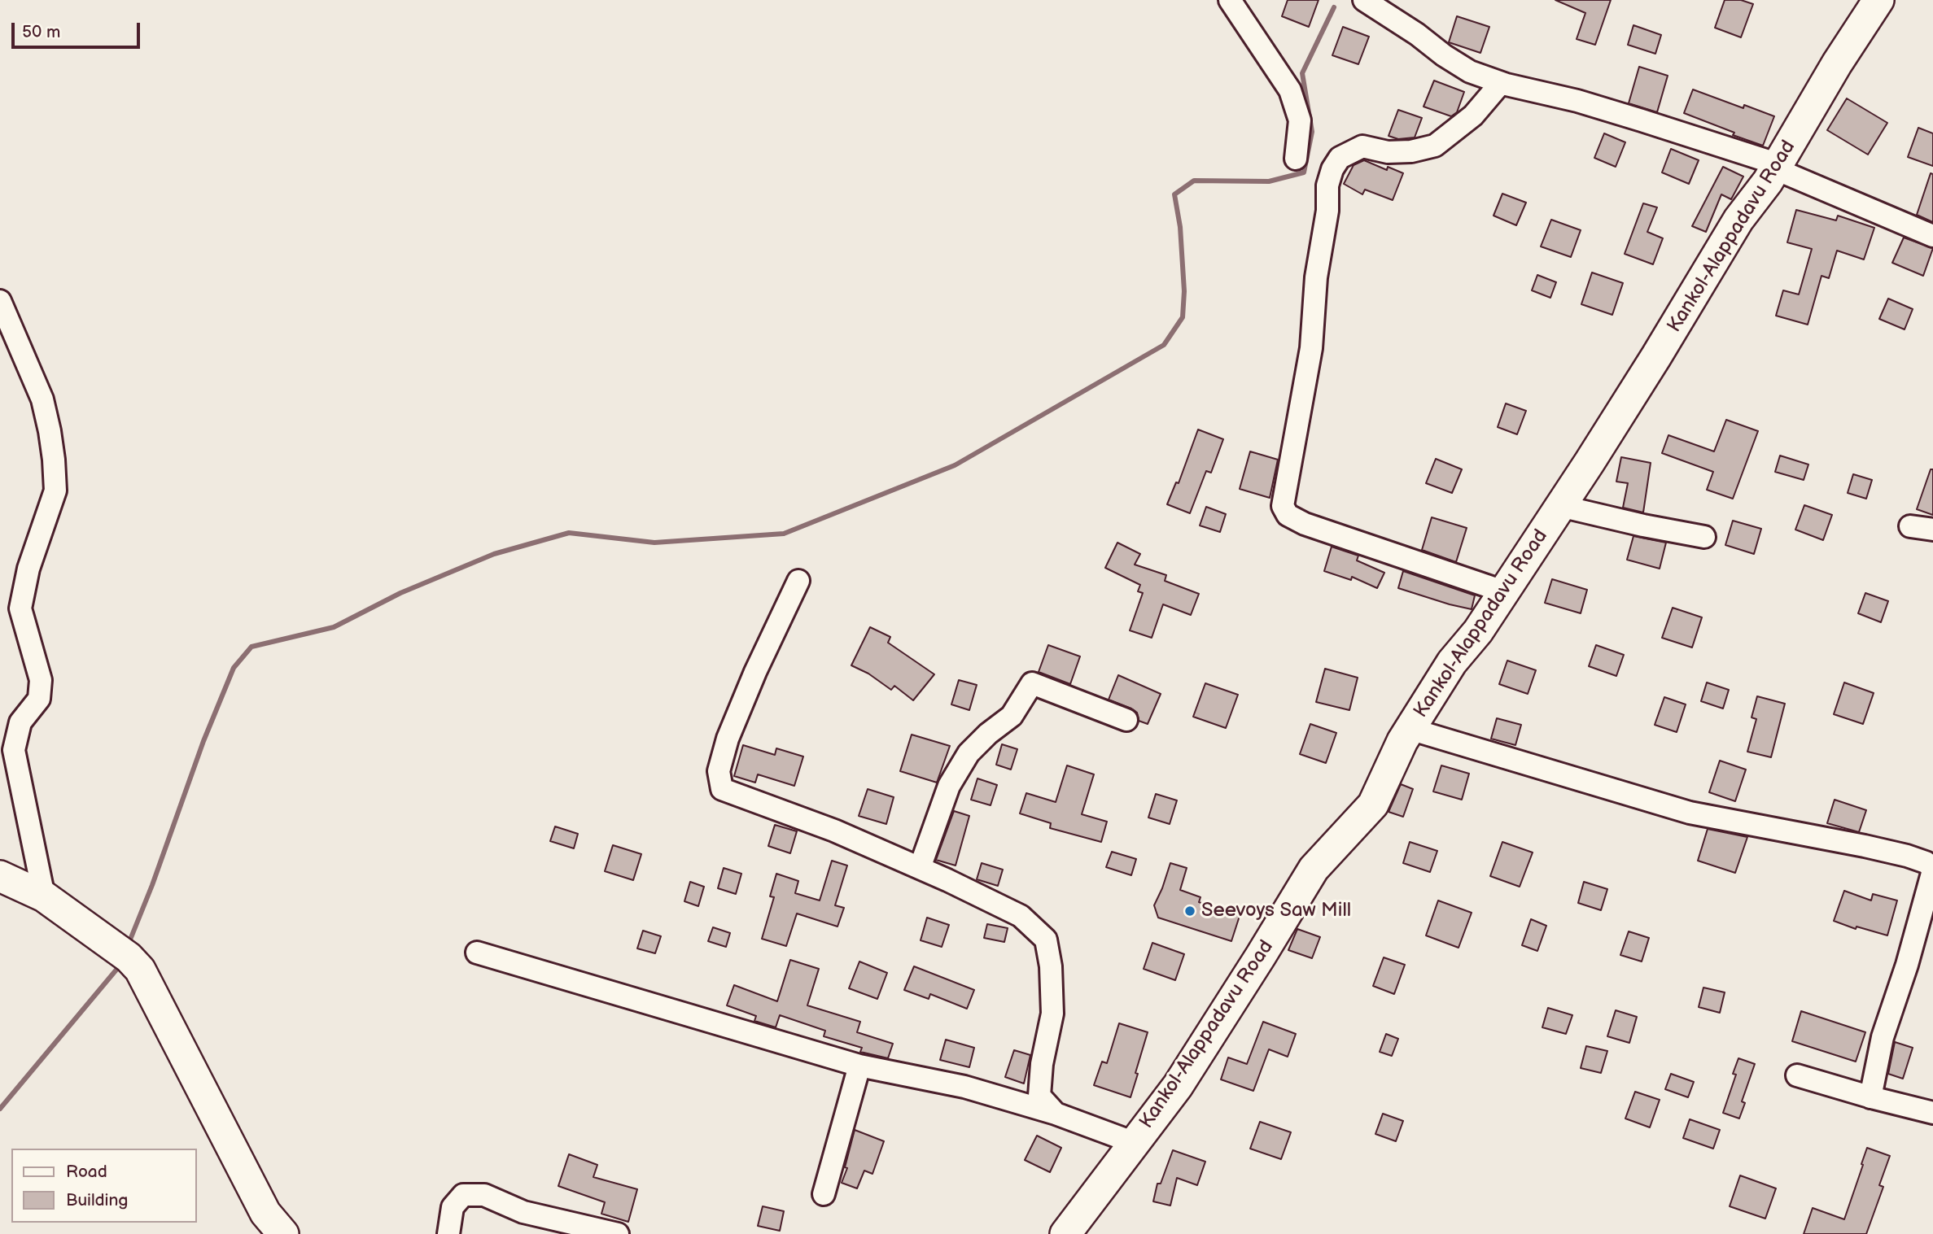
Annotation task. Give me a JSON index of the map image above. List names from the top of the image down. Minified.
{"streets":{"main road":["Kankol-Alappadavu Road"]},"places":["Seevoys Saw Mill"],"legend":["Road","Building"],"scale_bar":"50 m"}
